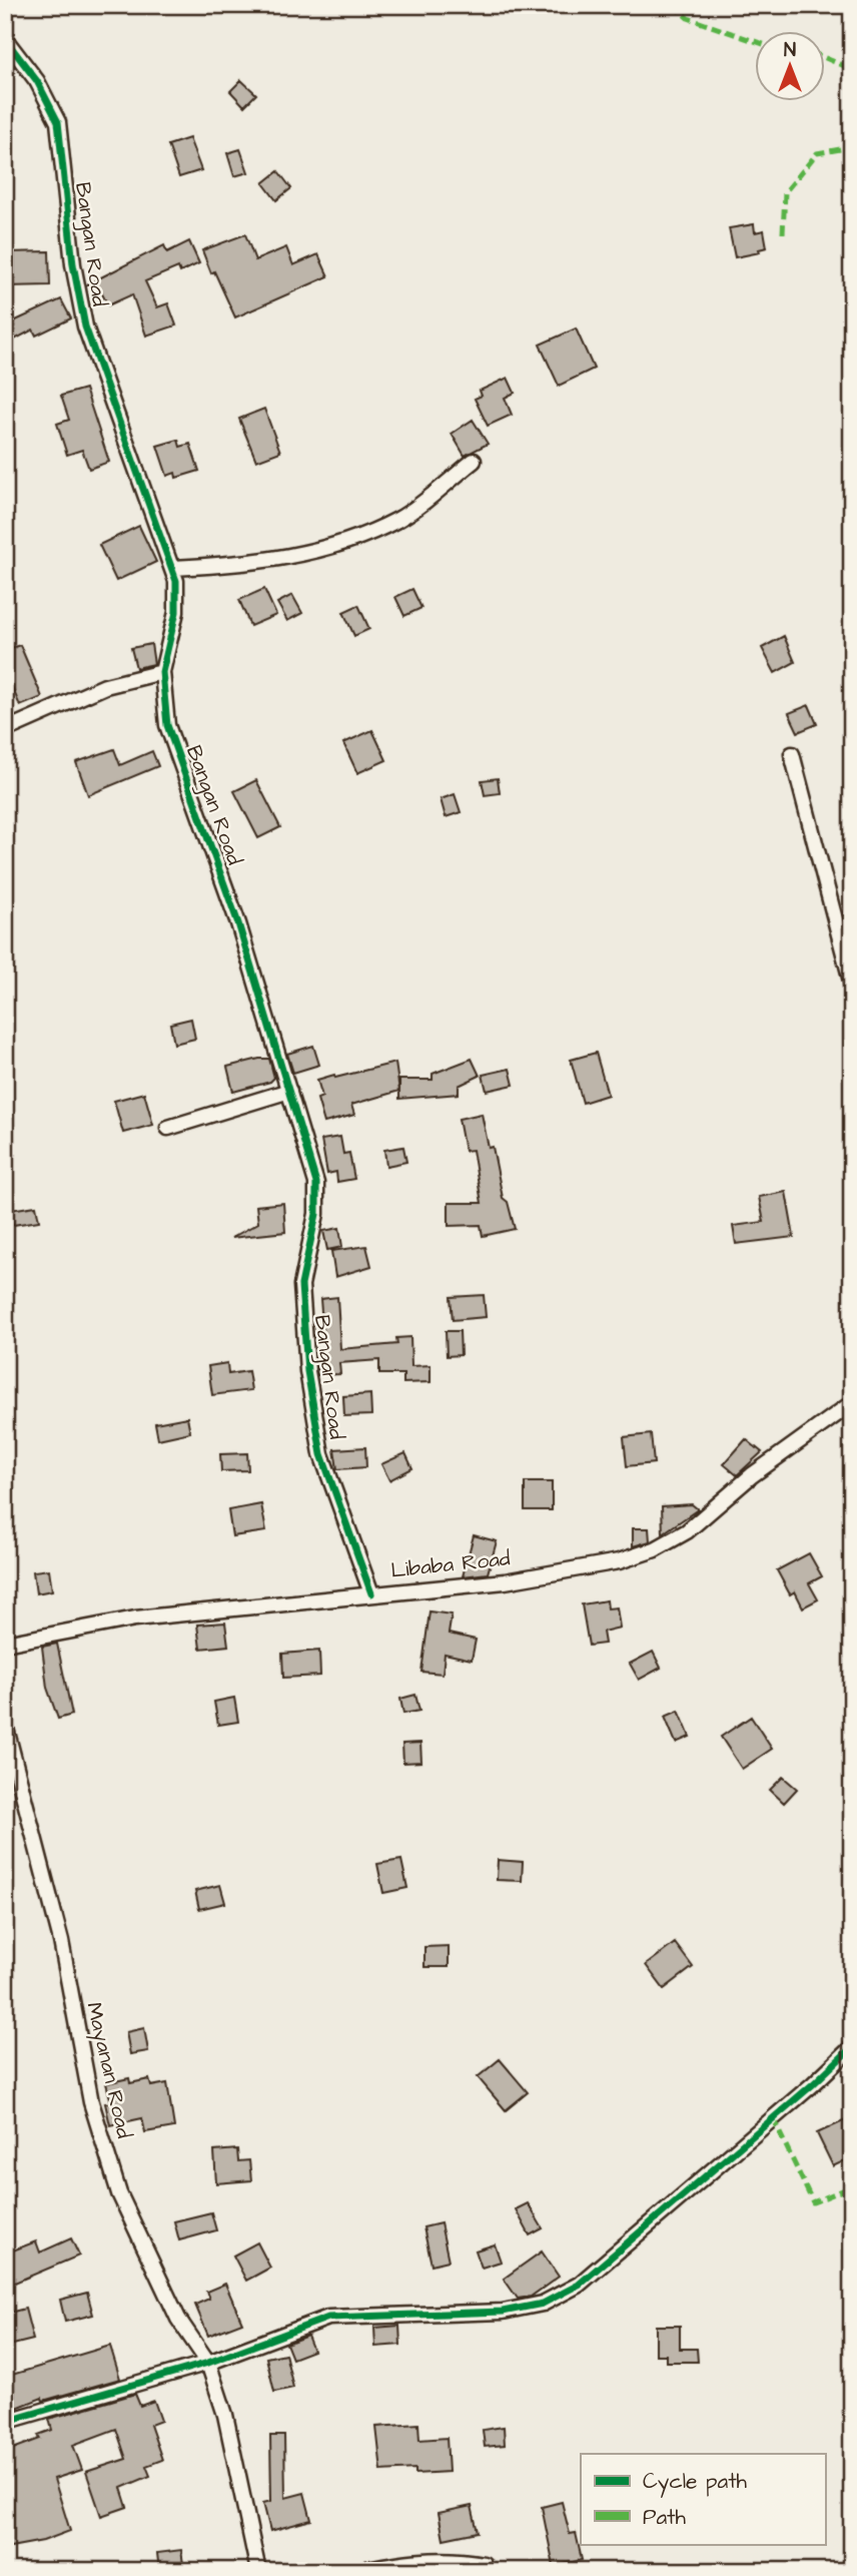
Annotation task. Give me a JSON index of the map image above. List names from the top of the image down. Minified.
{"streets":{"street":["Bangan Road","Libaba Road","Mayanan Road"]},"crossings":[["Bangan Road","Libaba Road"]],"legend":["Cycle path","Path"],"north":"top"}
